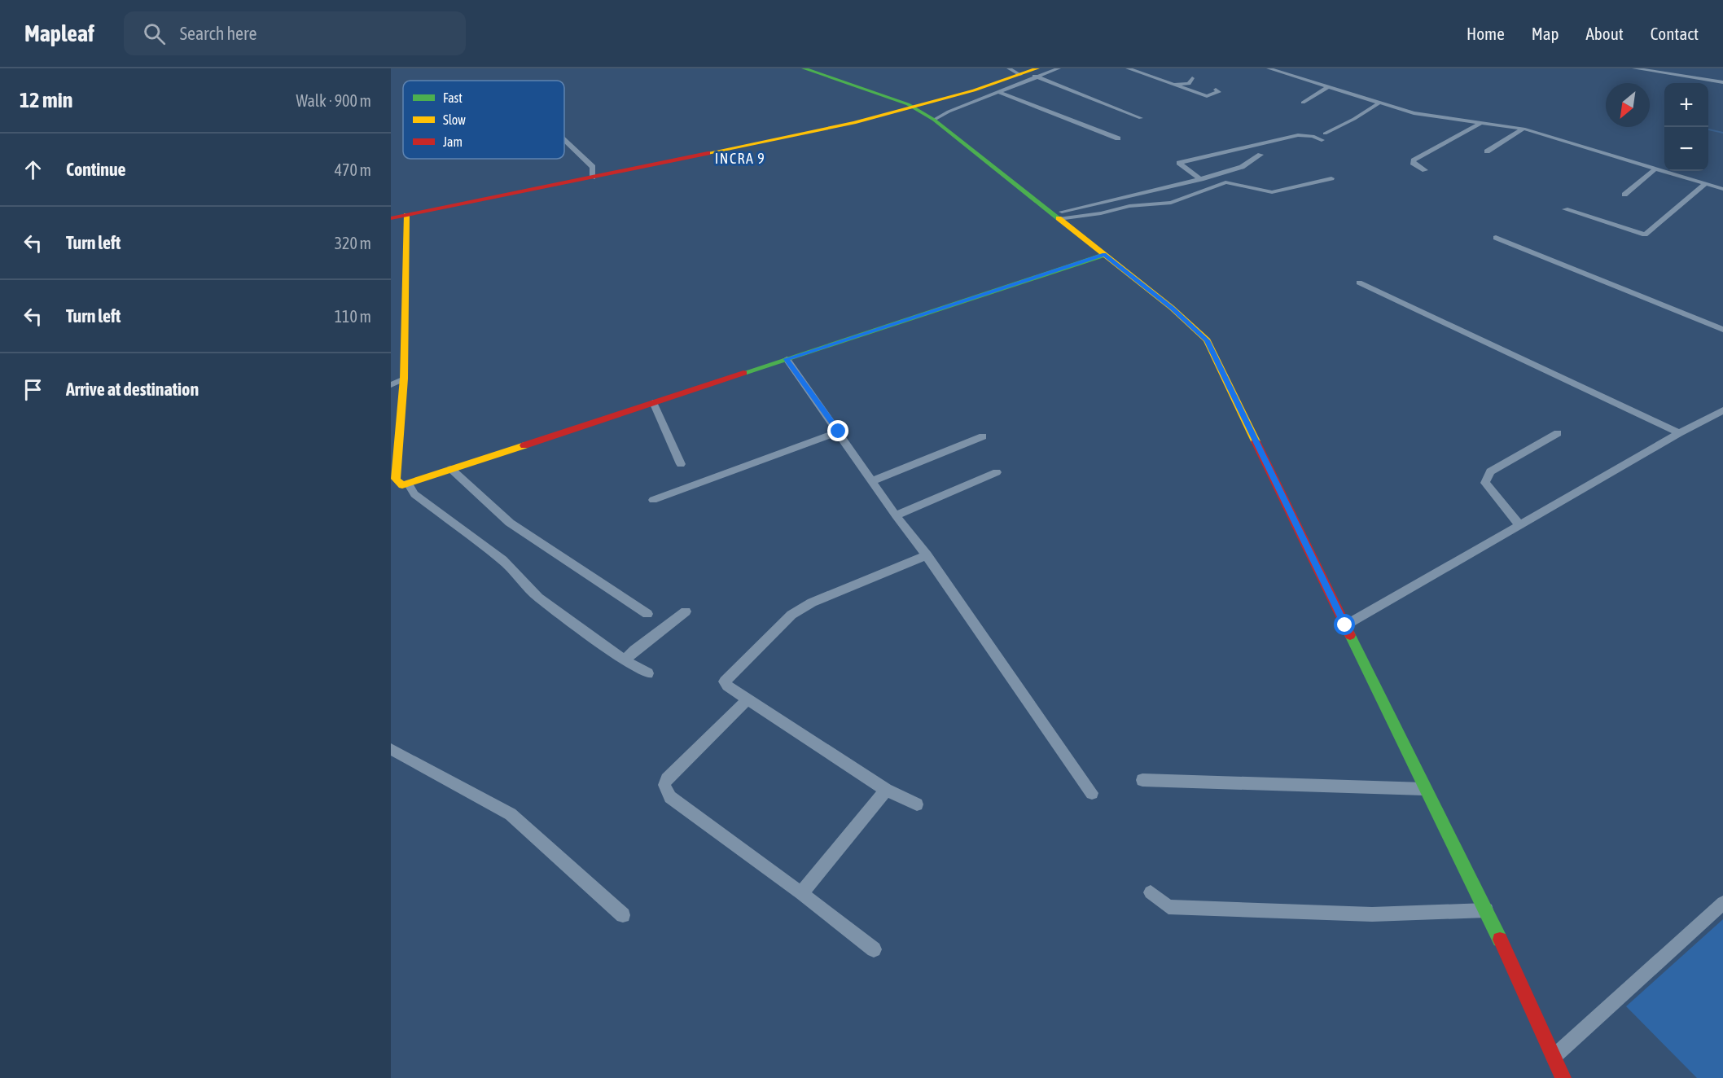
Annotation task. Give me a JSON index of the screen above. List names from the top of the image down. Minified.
{"districts":["INCRA 9"],"legend":["Fast","Slow","Jam"],"north":"bottom left","page":{"header":"Mapleaf","search":"Search here","nav":["Home","Map","About","Contact"],"heading":["12 min","Walk · 900 m"],"map_buttons":["+","−"],"list":[["Continue","470 m"],["Turn left","320 m"],["Turn left","110 m"],"Arrive at destination"]}}
